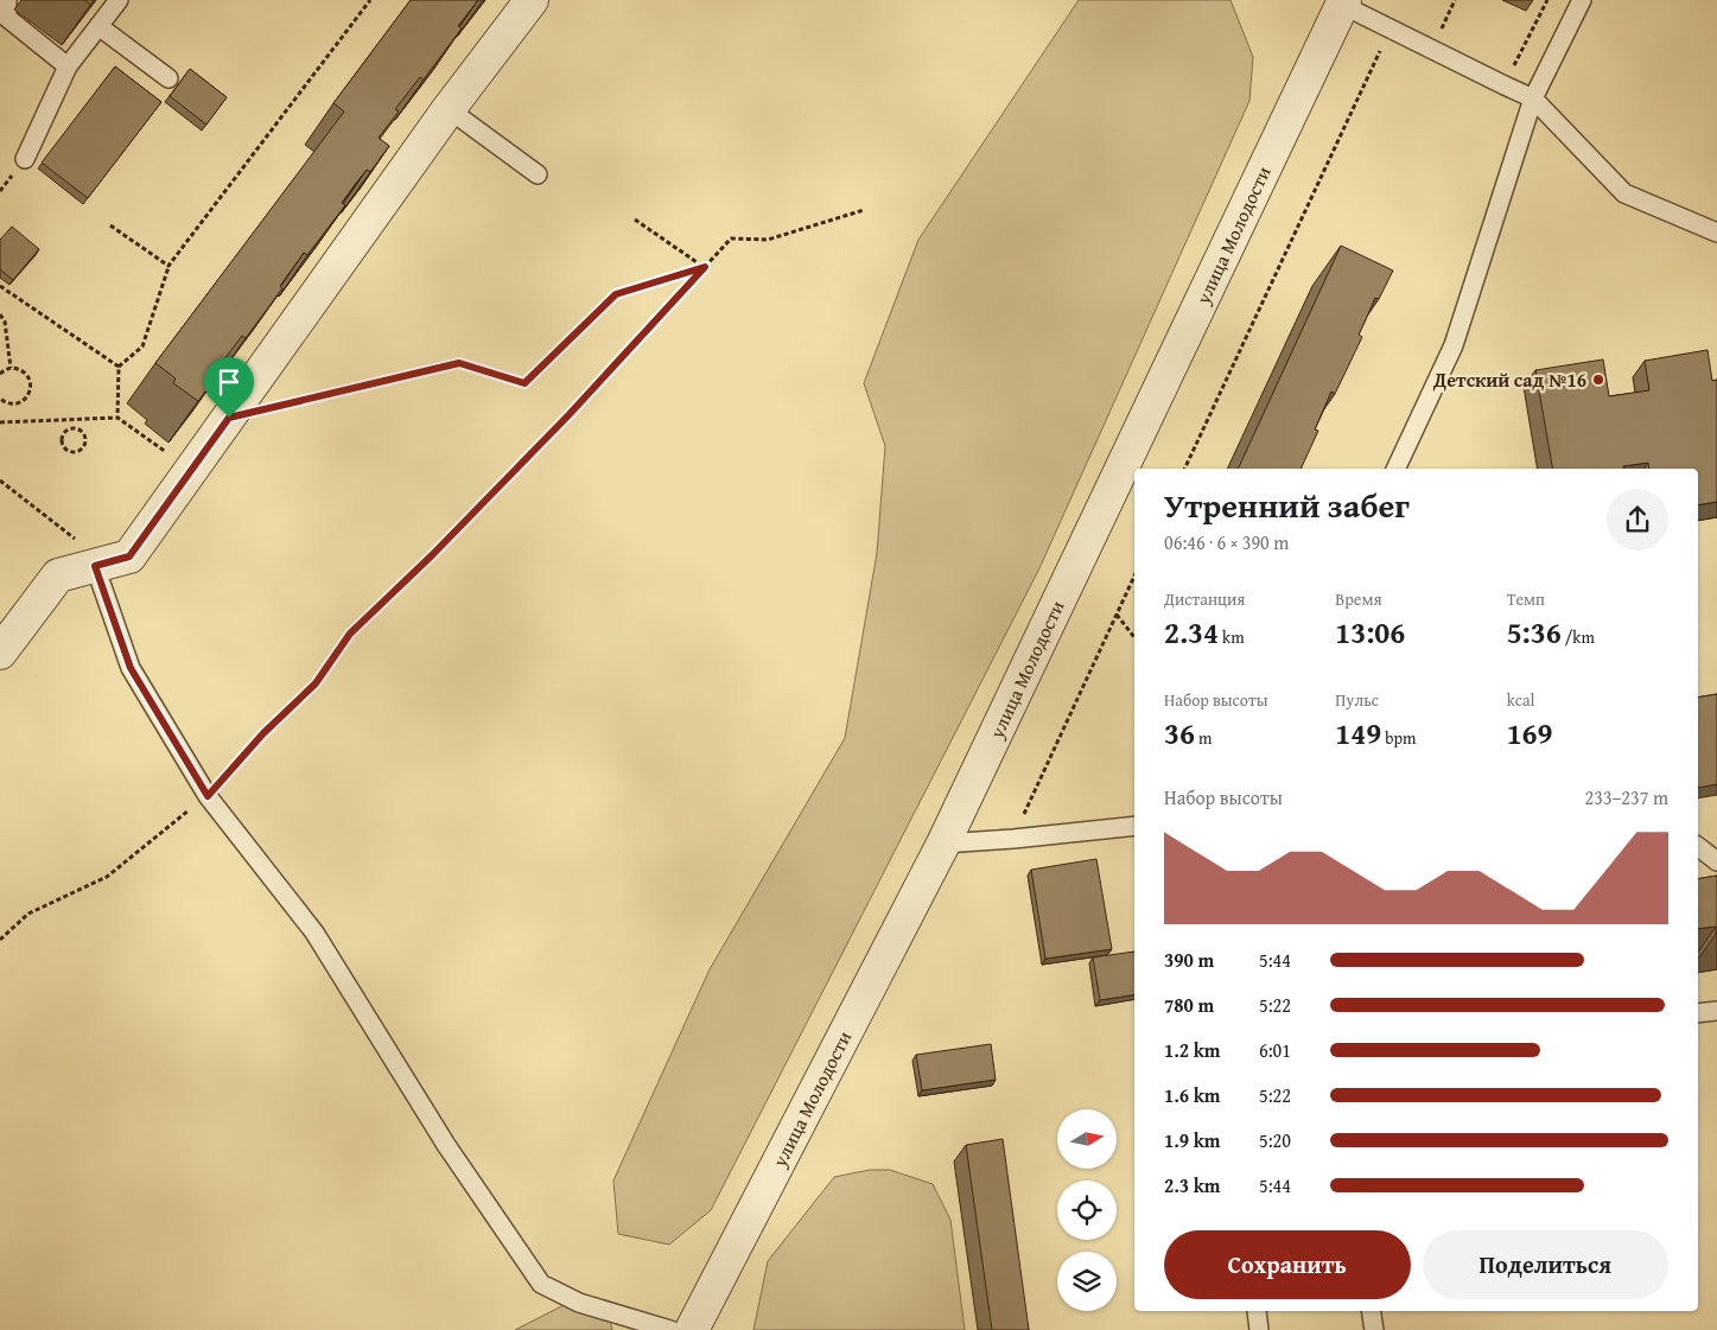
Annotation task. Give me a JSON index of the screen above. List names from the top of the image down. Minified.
{"streets":{"street":["улица Молодости"]},"places":["Детский сад №16"],"north":"right","page":{"heading":["Утренний забег","06:46 · 6 × 390 m"],"stats":[["Дистанция","2.34 km"],["Время","13:06"],["Темп","5:36 /km"],["Набор высоты","36 m"],["Пульс","149 bpm"],["kcal","169"]],"chart":["Набор высоты","233–237 m"],"list":[{"name":"390 m","note":"5:44"},{"name":"780 m","note":"5:22"},{"name":"1.2 km","note":"6:01"},{"name":"1.6 km","note":"5:22"},{"name":"1.9 km","note":"5:20"},{"name":"2.3 km","note":"5:44"}],"buttons":["Сохранить","Поделиться"]}}
